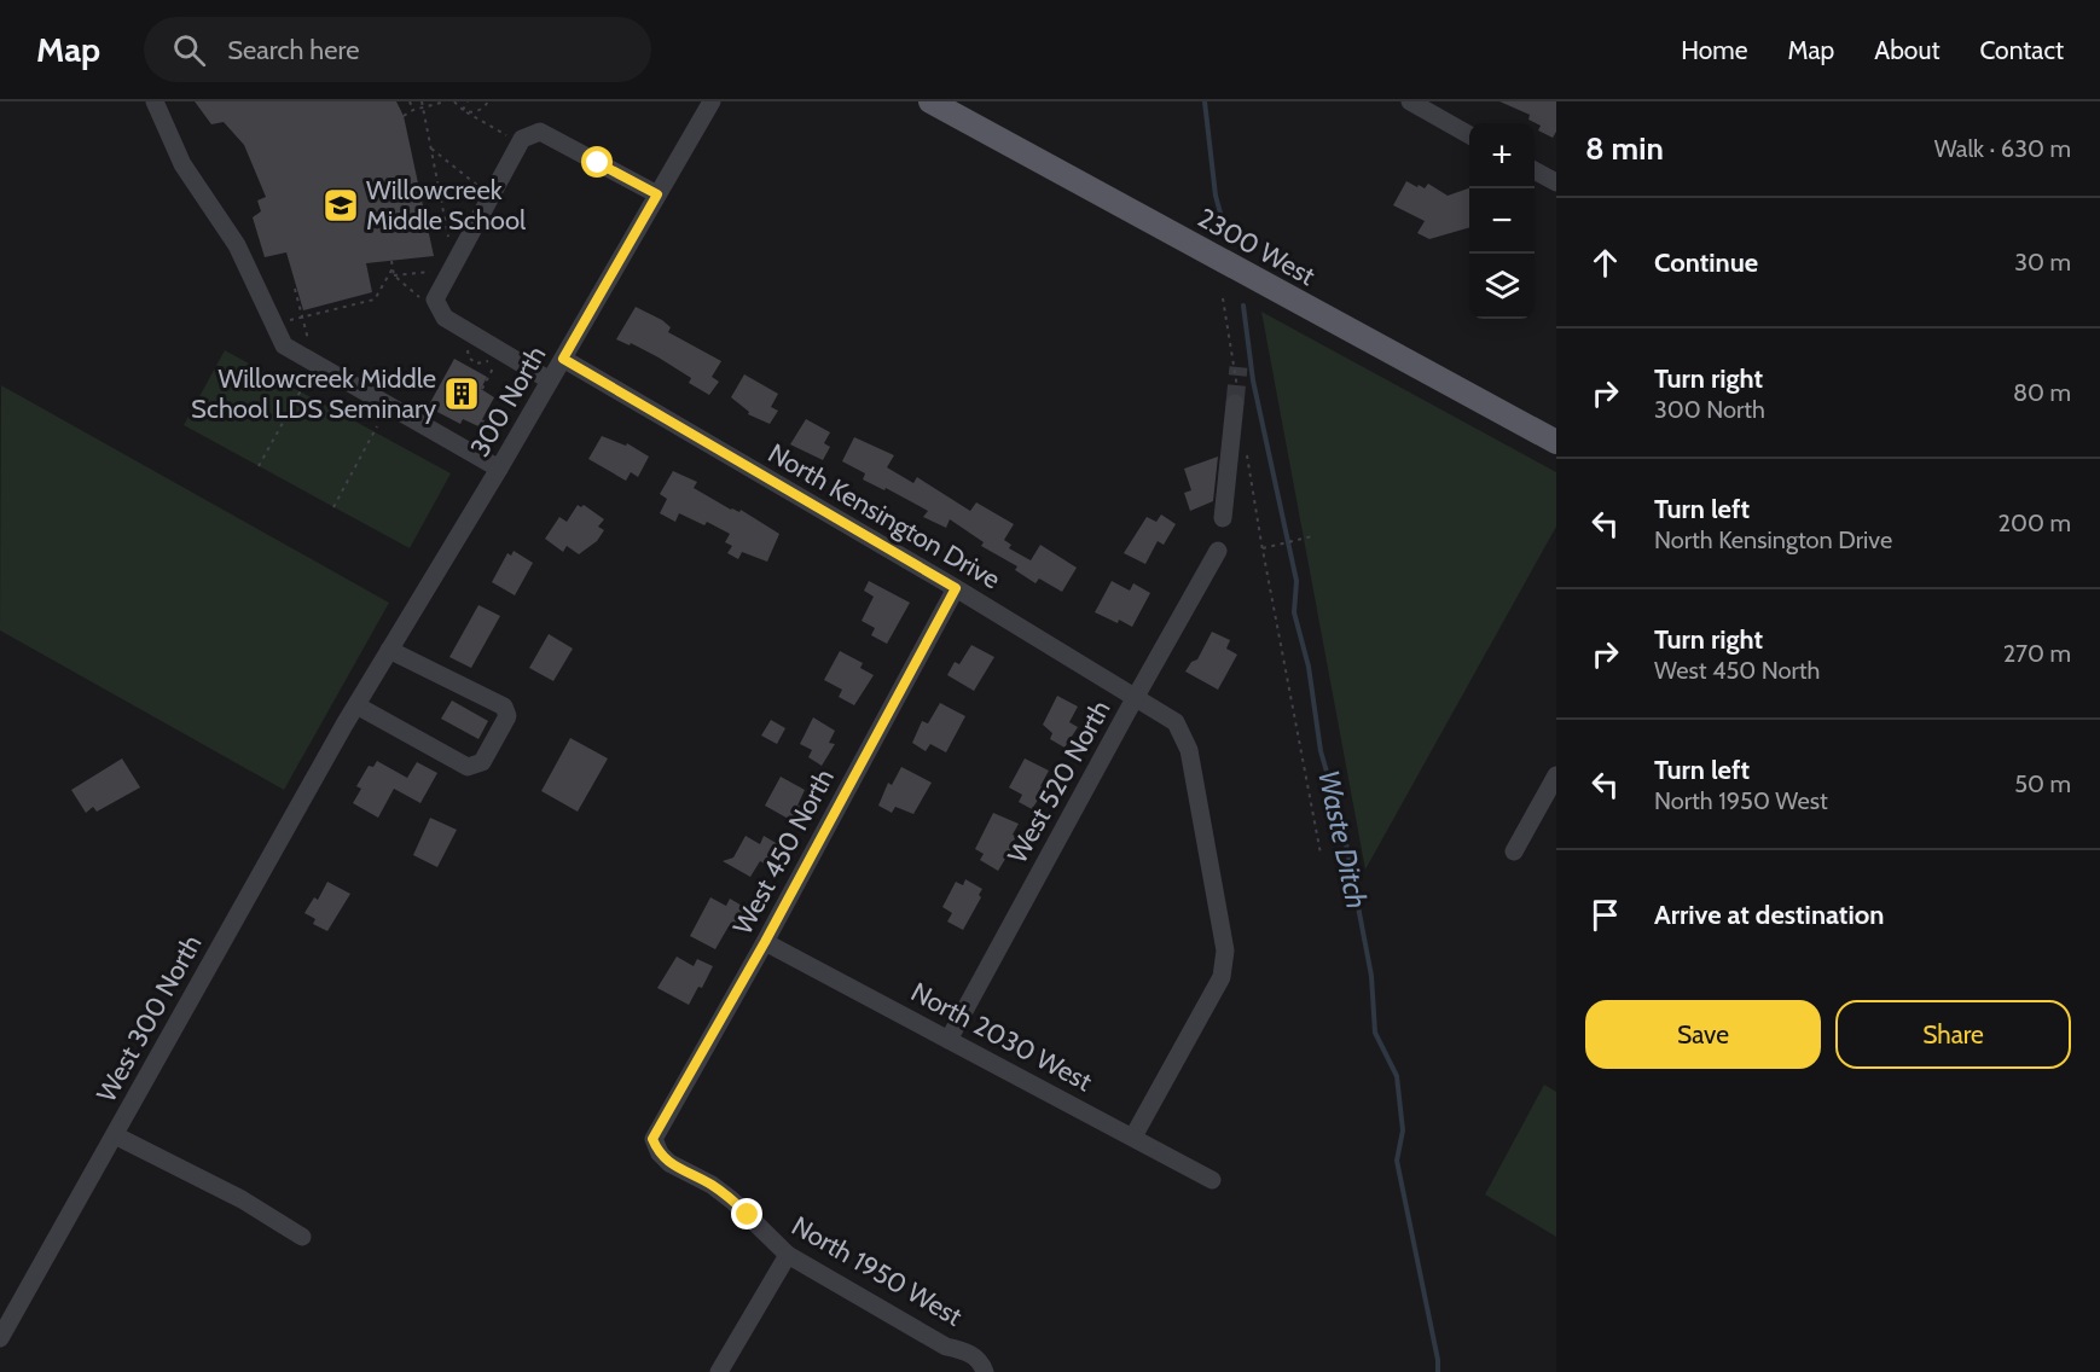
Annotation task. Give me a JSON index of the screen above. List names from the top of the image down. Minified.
{"streets":{"main road":["2300 West"],"street":["300 North","North Kensington Drive","West 520 North","West 450 North","West 300 North","North 2030 West","North 1950 West"]},"crossings":[["300 North","North Kensington Drive"],["300 North","West 300 North"],["North Kensington Drive","West 520 North"],["North Kensington Drive","West 450 North"],["North Kensington Drive","North 2030 West"],["West 520 North","North 2030 West"],["West 450 North","North 2030 West"],["West 450 North","North 1950 West"]],"water":["Waste Ditch"],"places":{"school or university":["Willowcreek Middle School"],"building":["Willowcreek Middle School LDS Seminary"]},"page":{"header":"Map","search":"Search here","nav":["Home","Map","About","Contact"],"heading":["8 min","Walk · 630 m"],"map_buttons":["+","−"],"list":[["Continue","30 m"],["Turn right","300 North","80 m"],["Turn left","North Kensington Drive","200 m"],["Turn right","West 450 North","270 m"],["Turn left","North 1950 West","50 m"],"Arrive at destination"],"buttons":["Save","Share"]}}
